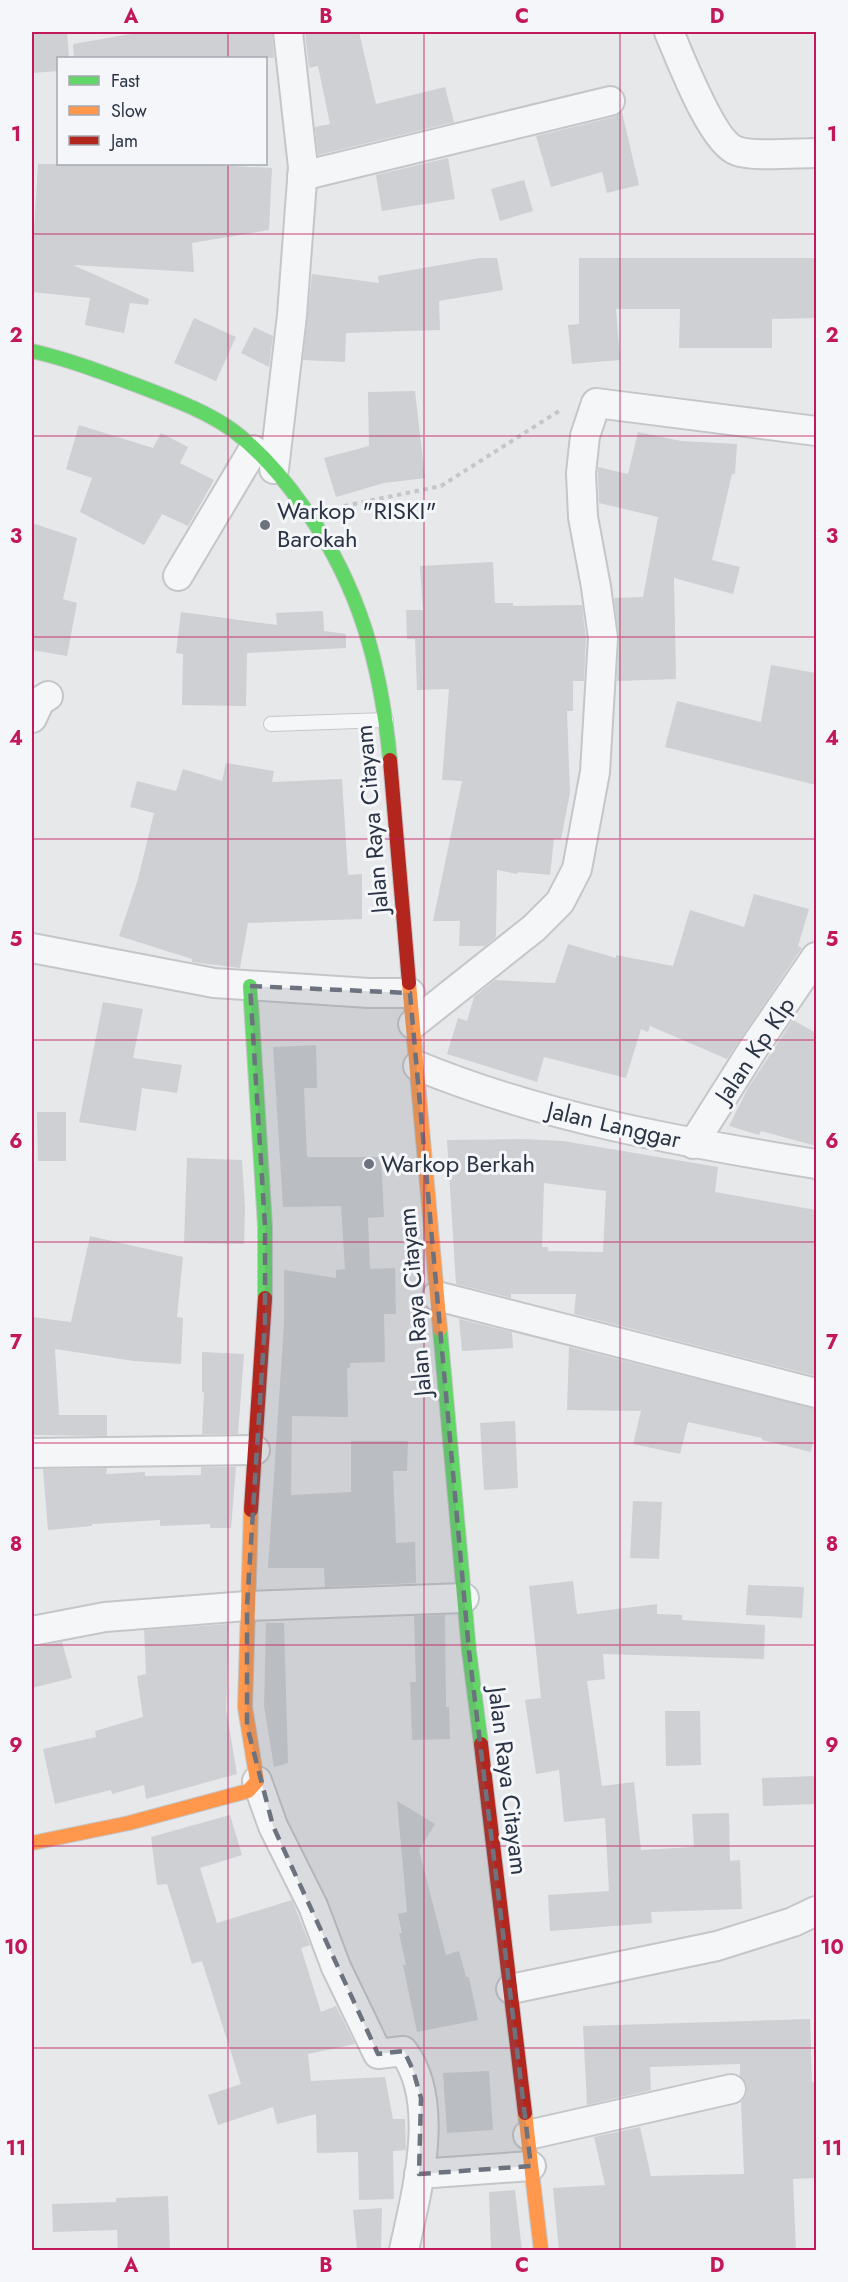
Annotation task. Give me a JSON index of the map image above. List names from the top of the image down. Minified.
{"streets":{"main road":["Jalan Raya Citayam"],"street":["Jalan Kp Klp","Jalan Langgar"]},"crossings":[["Jalan Raya Citayam","Jalan Langgar"],["Jalan Kp Klp","Jalan Langgar"]],"places":["Warkop \"RISKI\" Barokah","Warkop Berkah"],"legend":["Fast","Slow","Jam"],"grid":{"columns":["A","B","C","D"],"rows":["1","2","3","4","5","6","7","8","9","10","11"]}}
